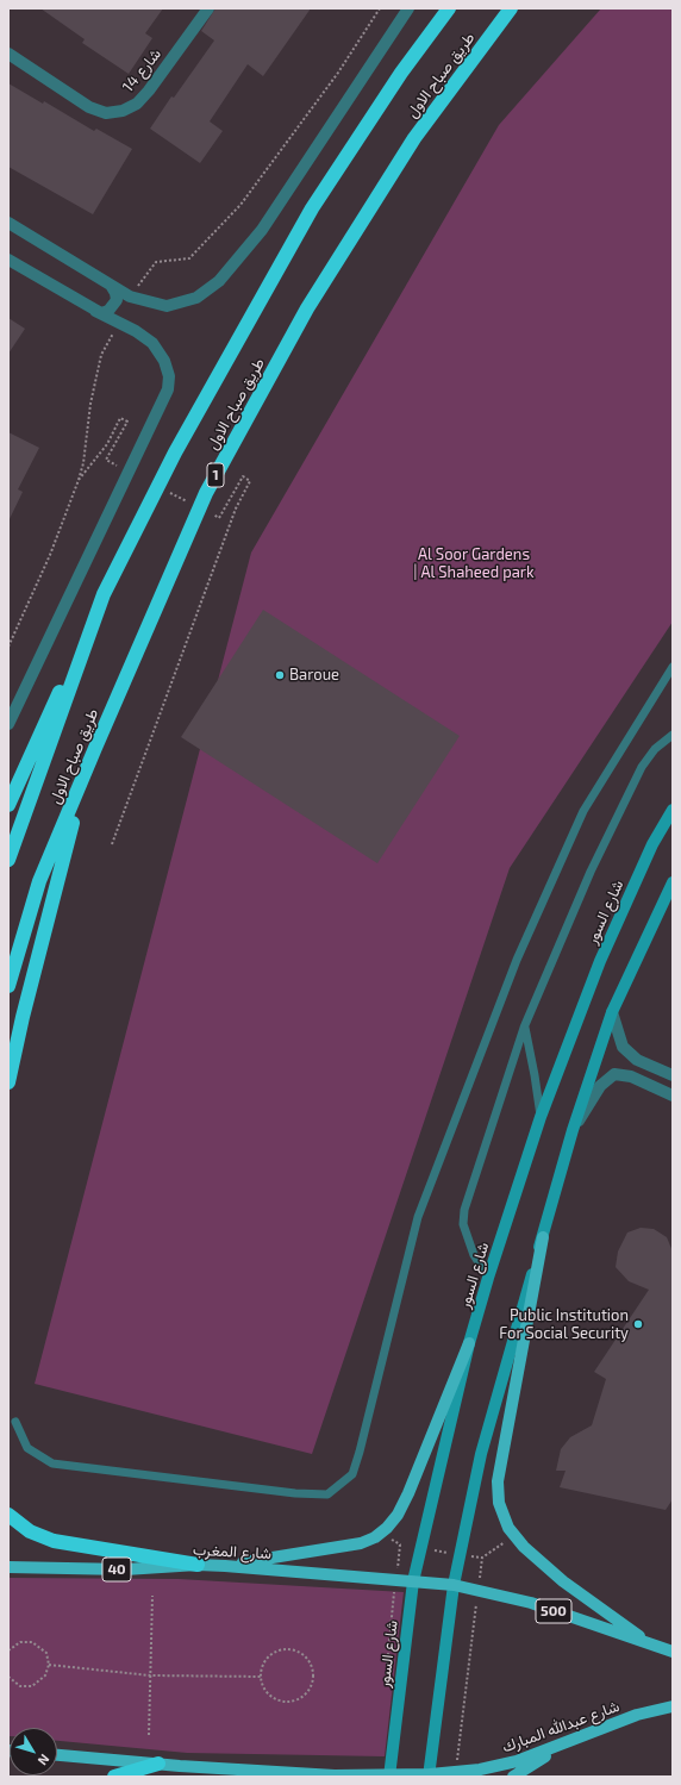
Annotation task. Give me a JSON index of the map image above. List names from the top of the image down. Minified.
{"streets":{"highway":["طريق صباح الاول","1"],"main road":["شارع السور","شارع المغرب","40","500","شارع عبدالله المبارك"],"street":["شارع 14"]},"crossings":[["شارع السور","شارع المغرب"],["شارع المغرب","500"]],"parks":["Al Soor Gardens | Al Shaheed park"],"places":["Baroue","Public Institution For Social Security"],"north":"bottom right"}
